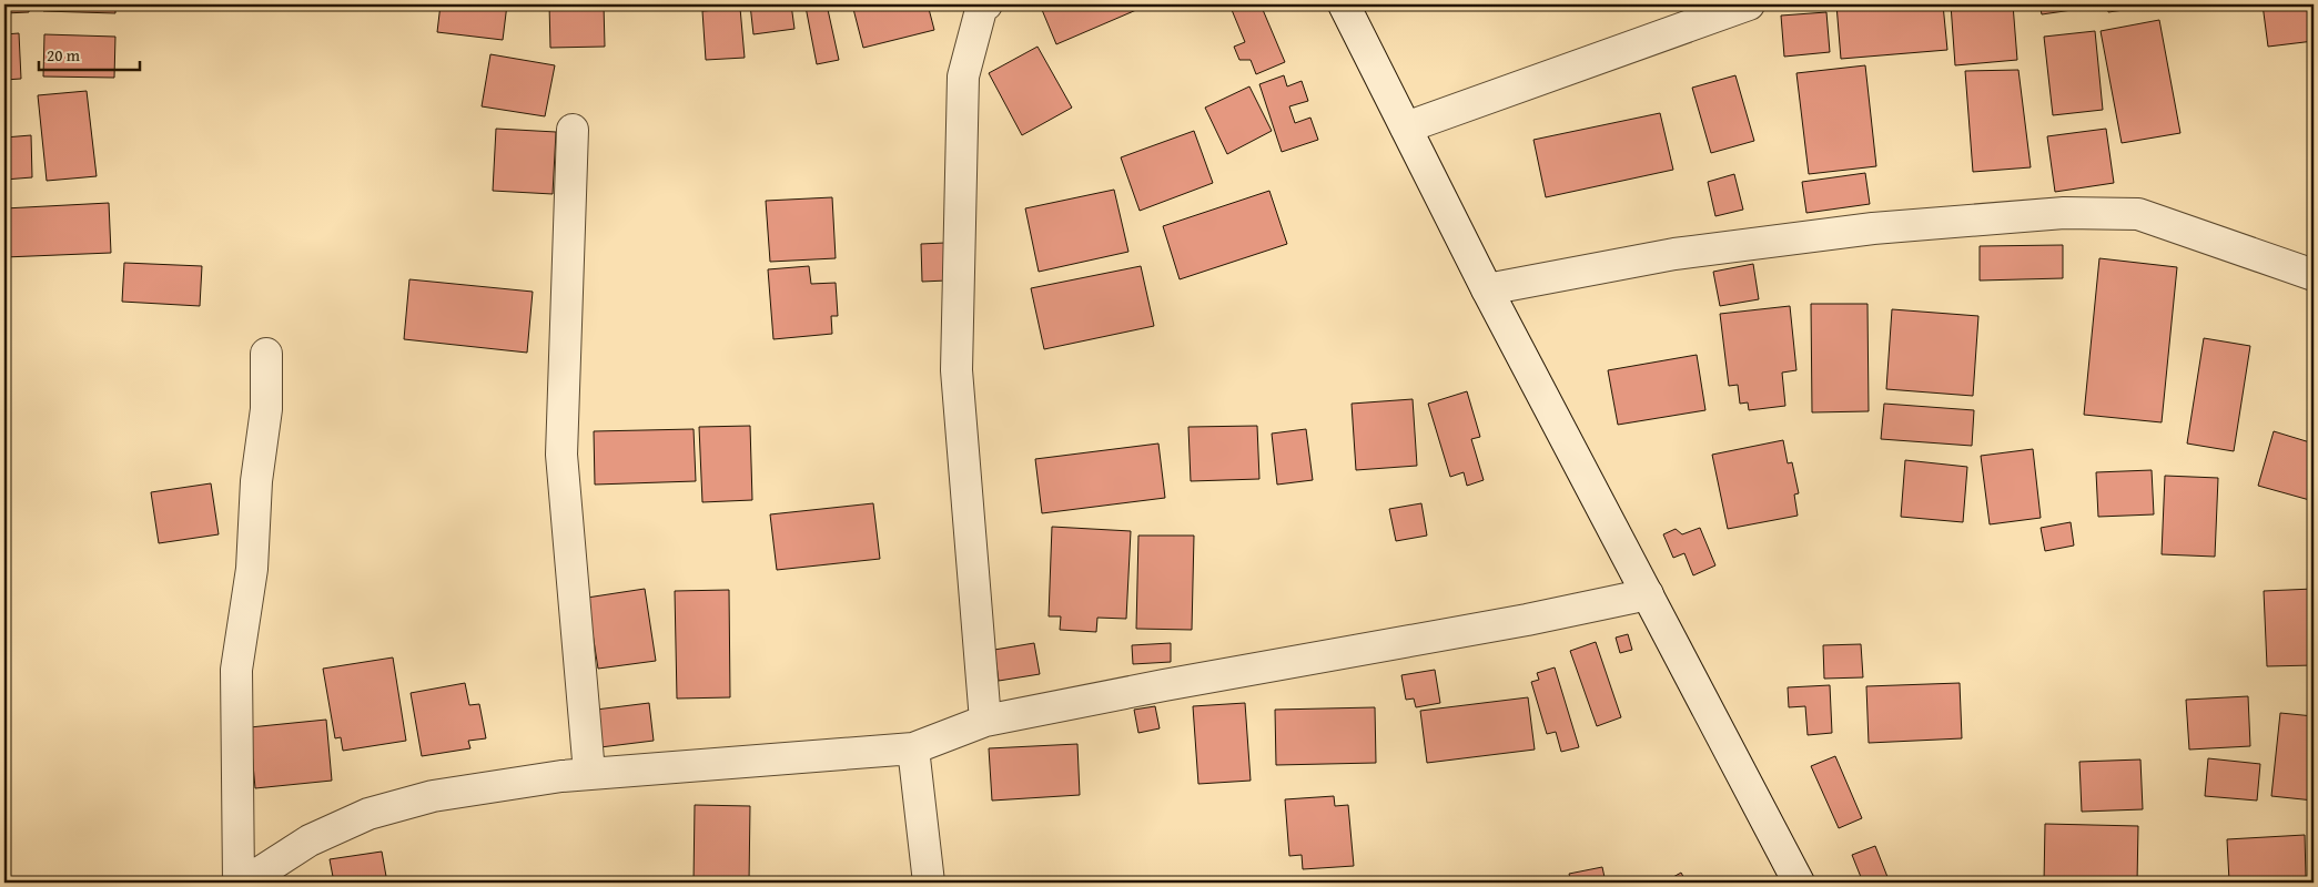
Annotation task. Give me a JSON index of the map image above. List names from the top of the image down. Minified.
{"scale_bar":"20 m"}
